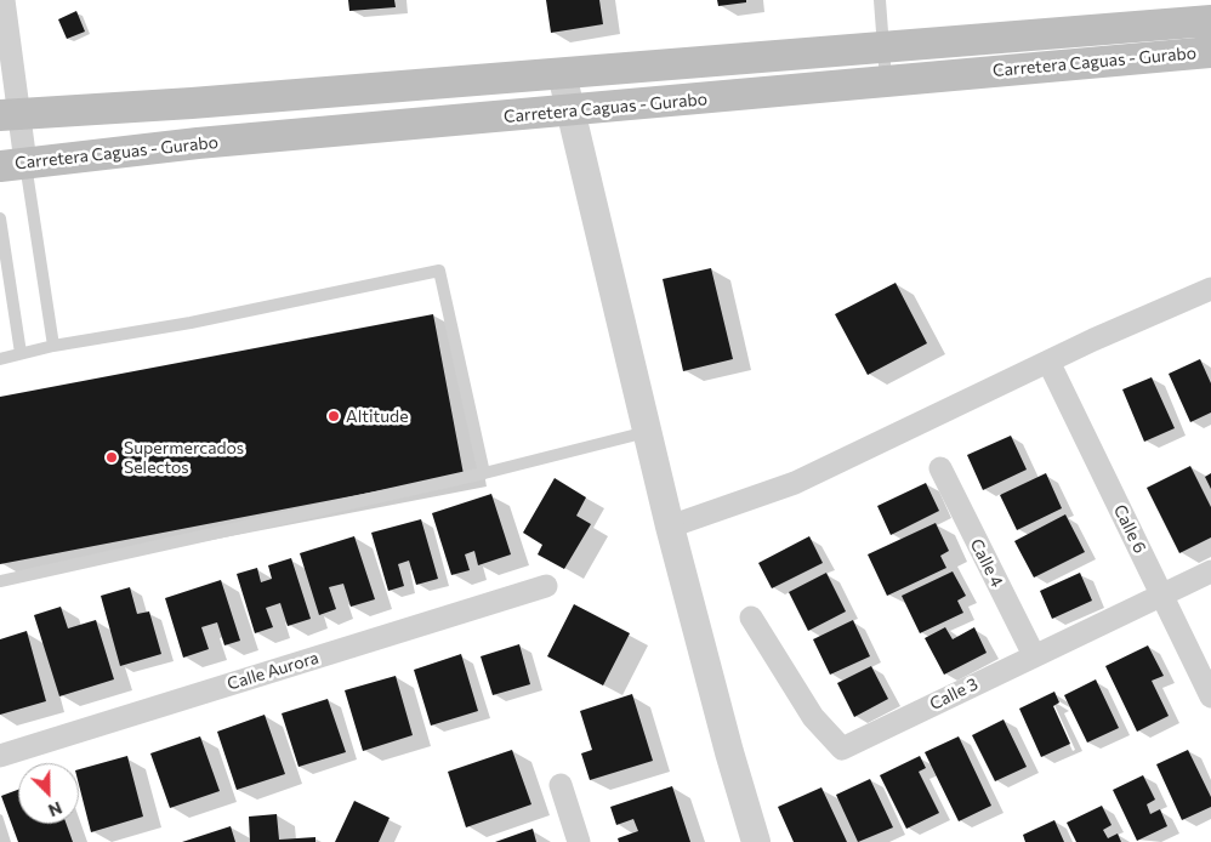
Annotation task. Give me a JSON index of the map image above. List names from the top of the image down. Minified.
{"streets":{"main road":["Carretera Caguas - Gurabo"],"street":["Calle 6","Calle 4","Calle Aurora","Calle 3"]},"crossings":[["Calle 6","Calle 3"],["Calle 4","Calle 3"]],"places":["Altitude","Supermercados Selectos"],"north":"bottom right"}
